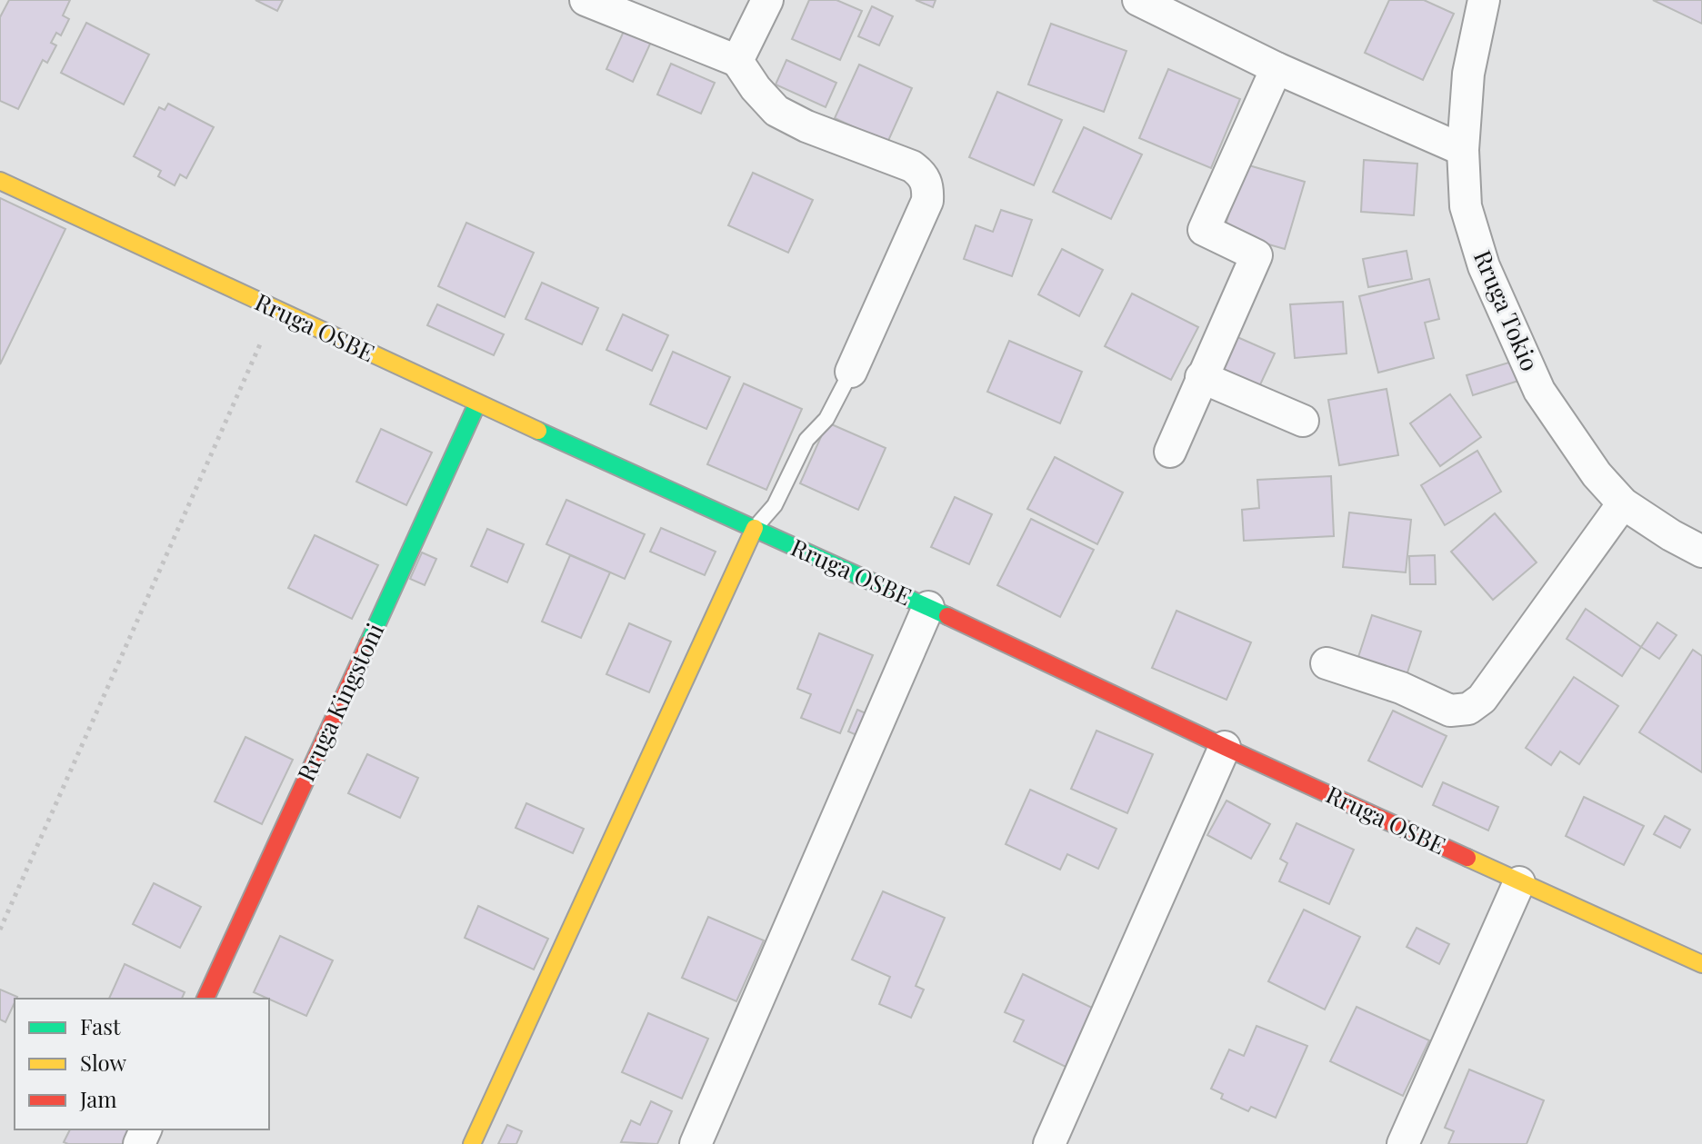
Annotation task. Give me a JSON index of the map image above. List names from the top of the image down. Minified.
{"streets":{"street":["Rruga Tokio","Rruga OSBE","Rruga Kingstoni"]},"crossings":[["Rruga OSBE","Rruga Kingstoni"]],"legend":["Fast","Slow","Jam"]}
